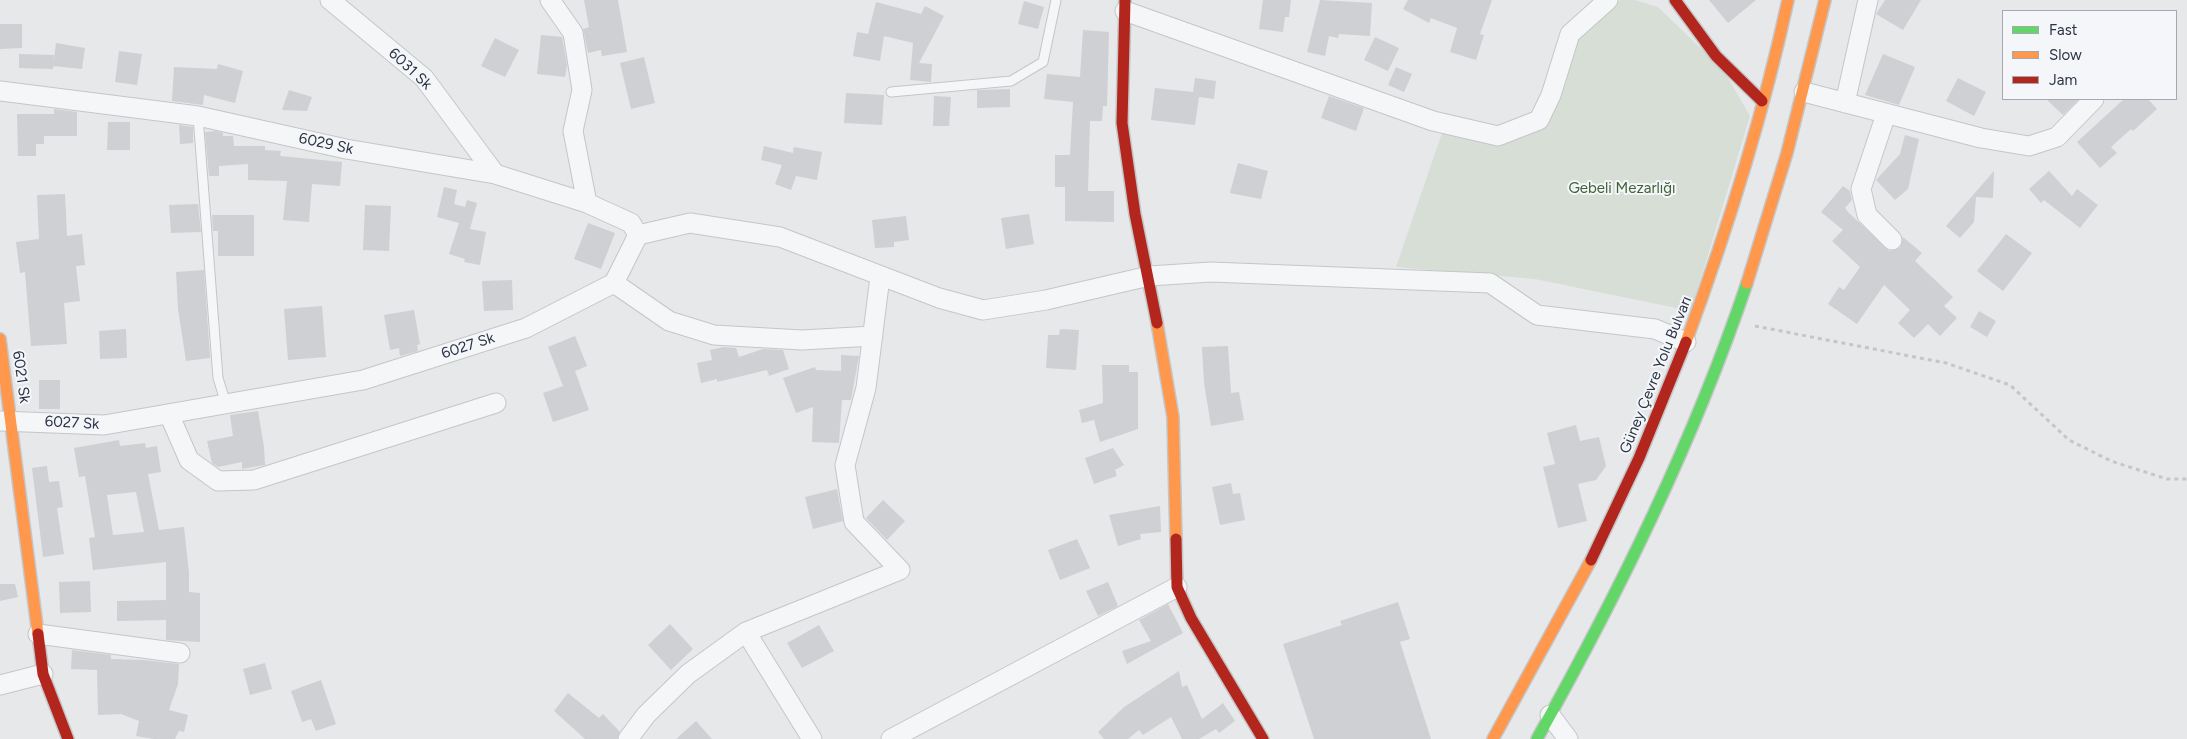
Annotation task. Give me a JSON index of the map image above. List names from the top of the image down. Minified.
{"streets":{"main road":["Güney Çevre Yolu Bulvarı","6021 Sk"],"street":["6031 Sk","6029 Sk","6027 Sk"]},"crossings":[["6031 Sk","6029 Sk"],["6027 Sk","6021 Sk"]],"parks":["Gebeli Mezarlığı"],"legend":["Fast","Slow","Jam"]}
